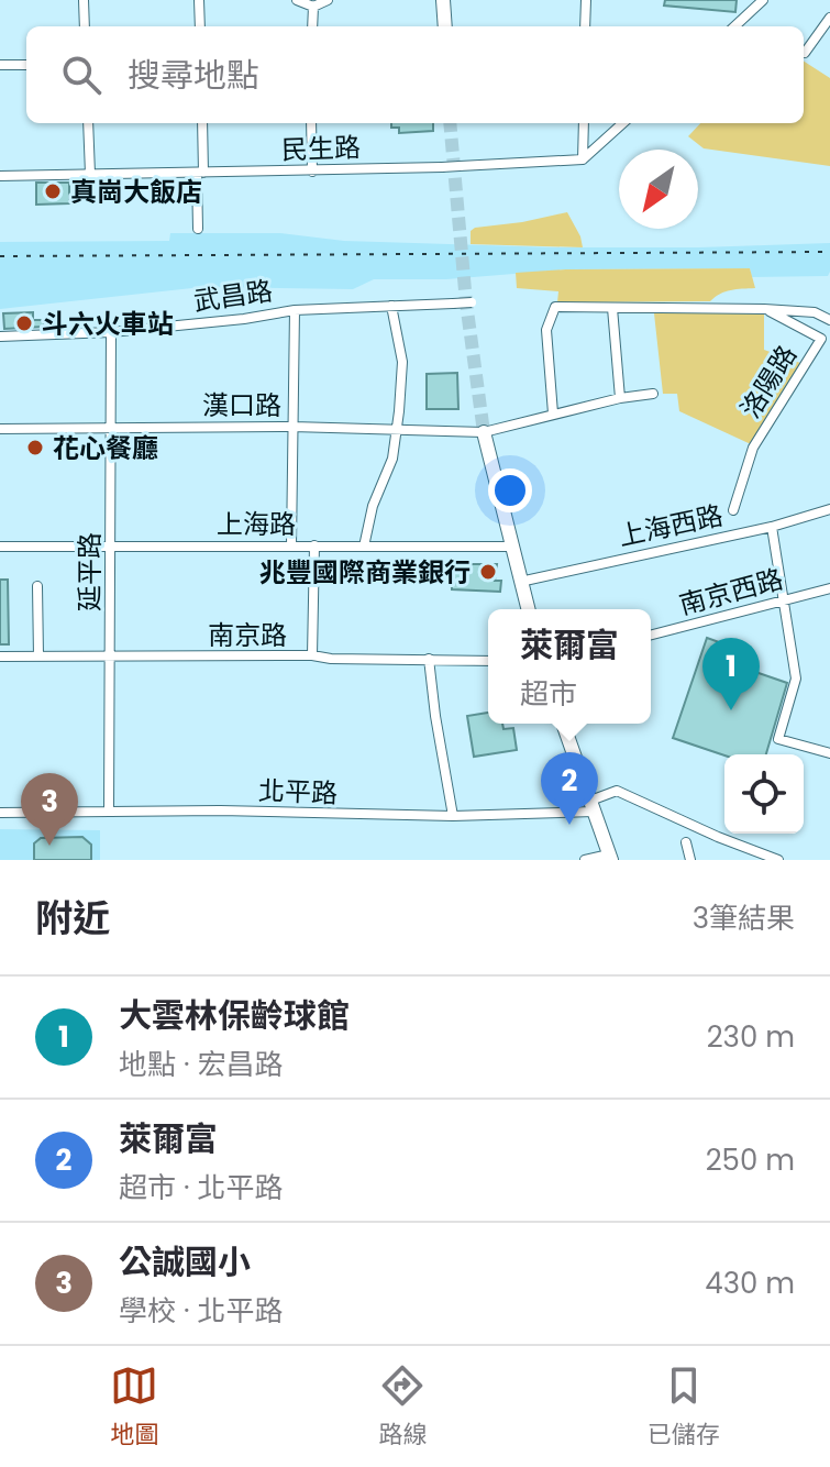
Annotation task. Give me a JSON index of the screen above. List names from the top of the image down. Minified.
{"streets":{"street":["民生路","武昌路","洛陽路","漢口路","上海路","上海西路","延平路","南京西路","南京路","北平路"]},"crossings":[["武昌路","延平路"],["漢口路","延平路"],["上海路","延平路"],["延平路","南京路"],["延平路","北平路"]],"places":["真崗大飯店","斗六火車站","花心餐廳","兆豐國際商業銀行"],"north":"bottom left","page":{"search":"搜尋地點","popup":["萊爾富","超市"],"pins":["1","2","3"],"heading":["附近","3筆結果"],"list":[{"mark":"1","name":"大雲林保齡球館","note":"地點 · 宏昌路","value":"230 m"},{"mark":"2","name":"萊爾富","note":"超市 · 北平路","value":"250 m"},{"mark":"3","name":"公誠國小","note":"學校 · 北平路","value":"430 m"}],"nav":["地圖","路線","已儲存"]}}
